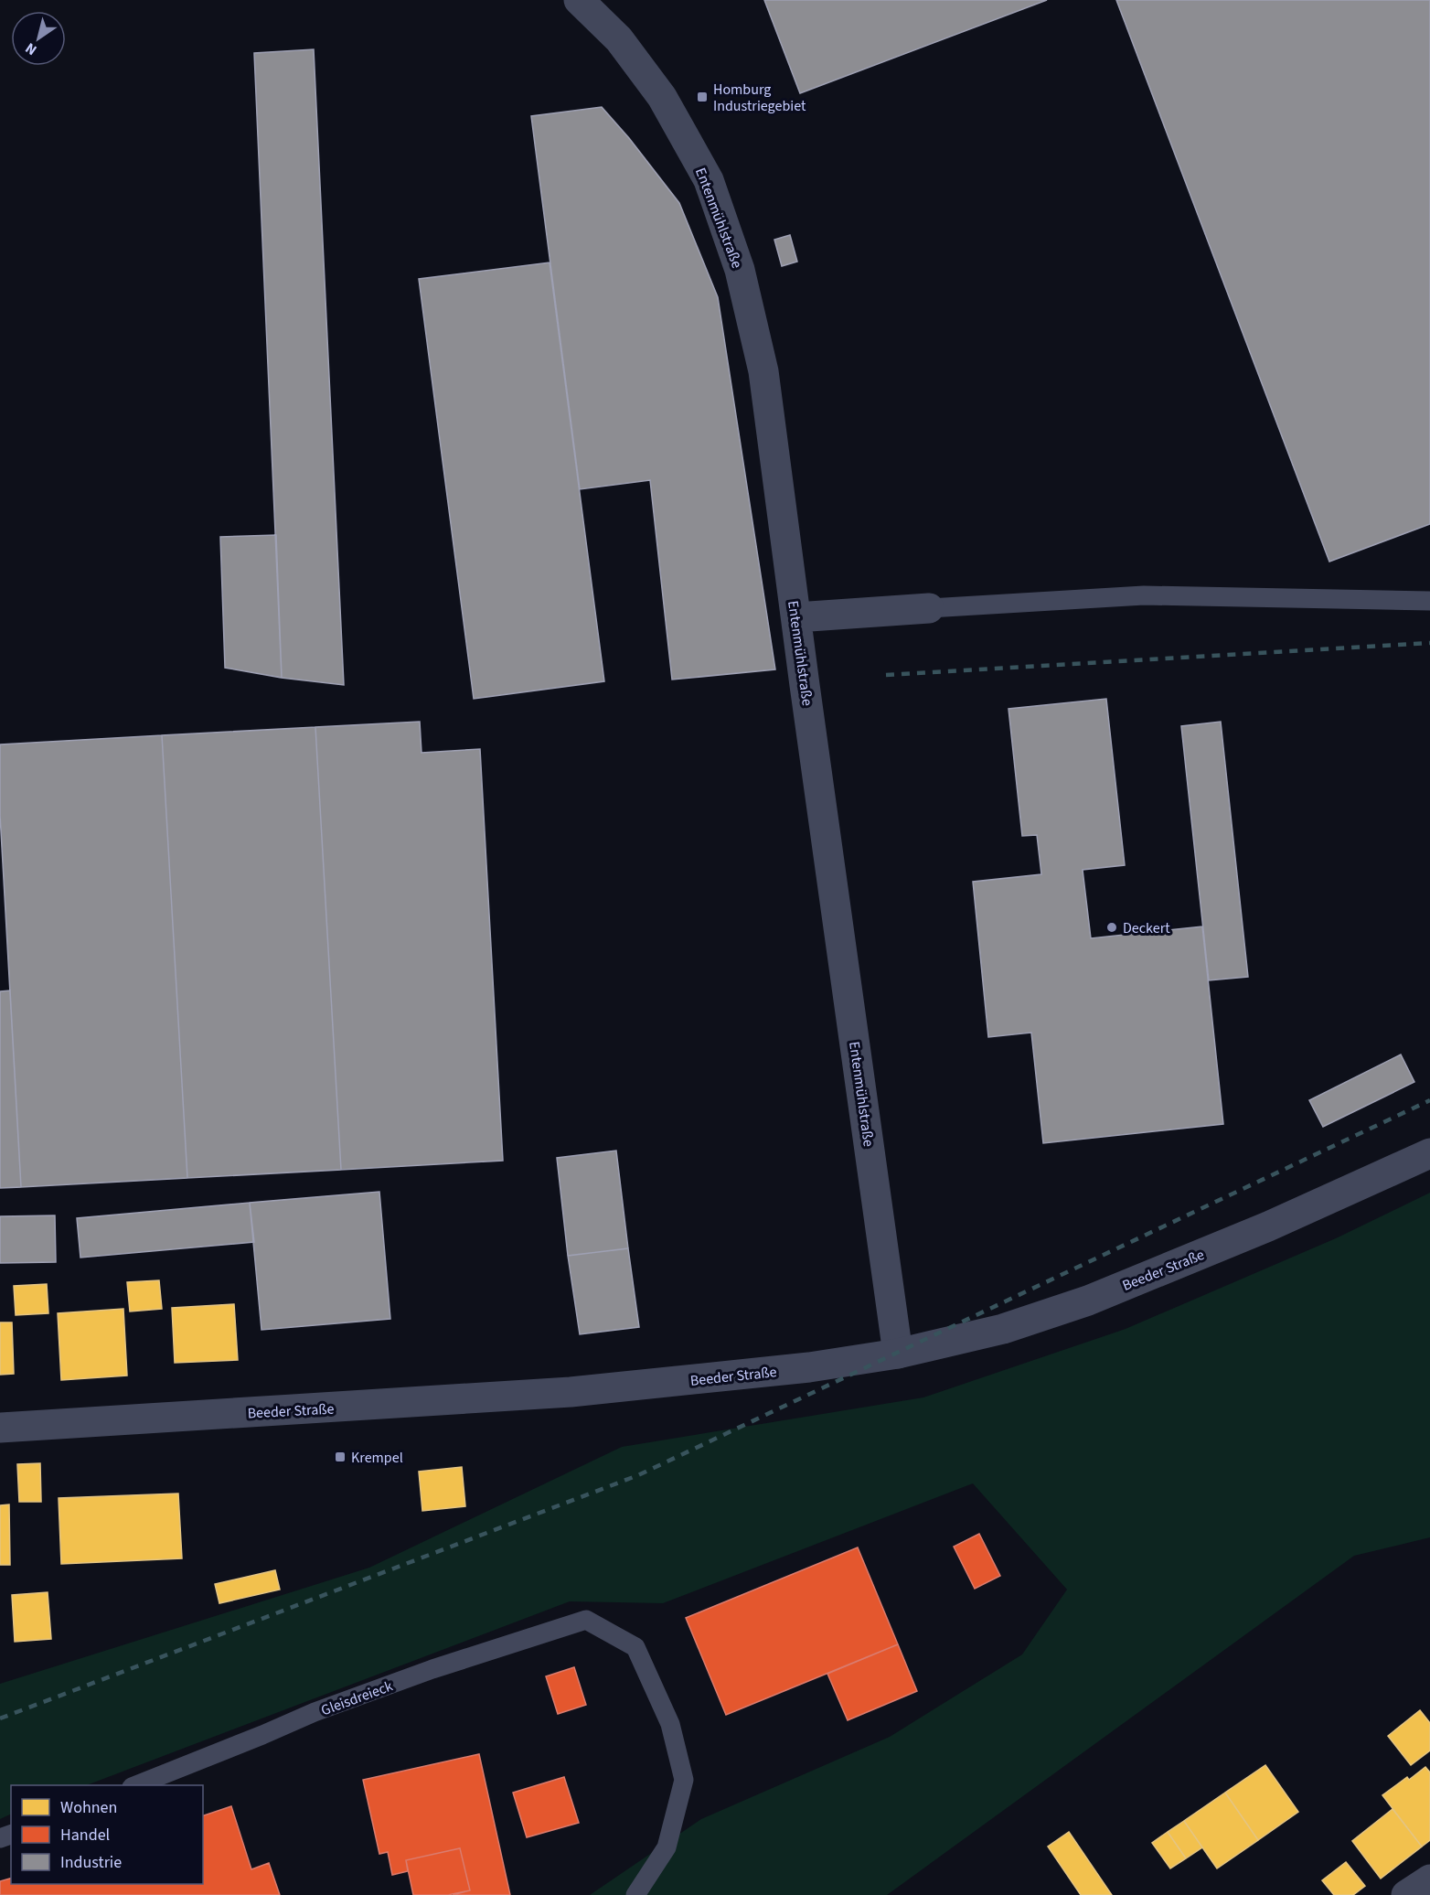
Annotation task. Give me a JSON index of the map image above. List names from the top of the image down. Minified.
{"streets":{"street":["Entenmühlstraße","Beeder Straße"],"lane":["Gleisdreieck"]},"crossings":[["Entenmühlstraße","Beeder Straße"]],"places":{"transit":["Homburg Industriegebiet","Krempel"],"other":["Deckert"]},"legend":["Wohnen","Handel","Industrie"],"north":"bottom left"}
